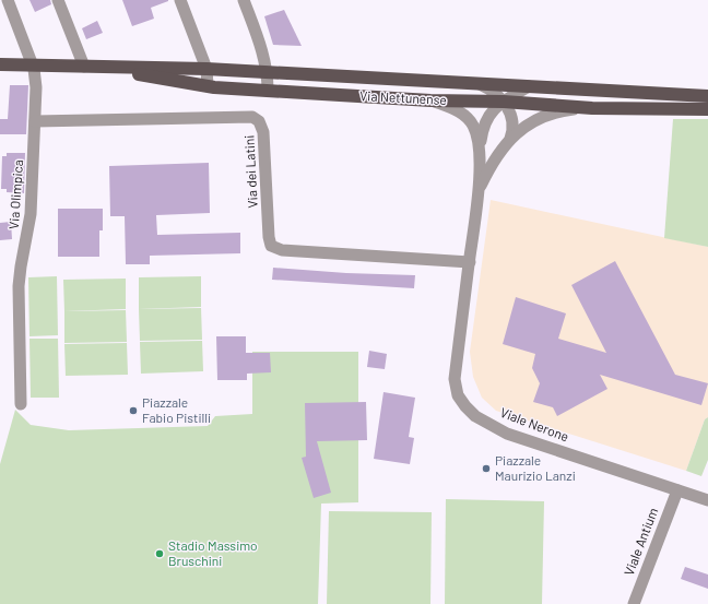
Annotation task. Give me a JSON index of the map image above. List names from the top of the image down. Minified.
{"streets":{"main road":["Via Nettunense"],"street":["Via dei Latini","Via Olimpica","Viale Nerone","Viale Antium"]},"crossings":[["Via Nettunense","Via Olimpica"],["Via Nettunense","Viale Nerone"],["Via dei Latini","Via Olimpica"],["Via dei Latini","Viale Nerone"],["Viale Nerone","Viale Antium"]],"places":["Piazzale Fabio Pistilli","Piazzale Maurizio Lanzi","Stadio Massimo Bruschini"]}
